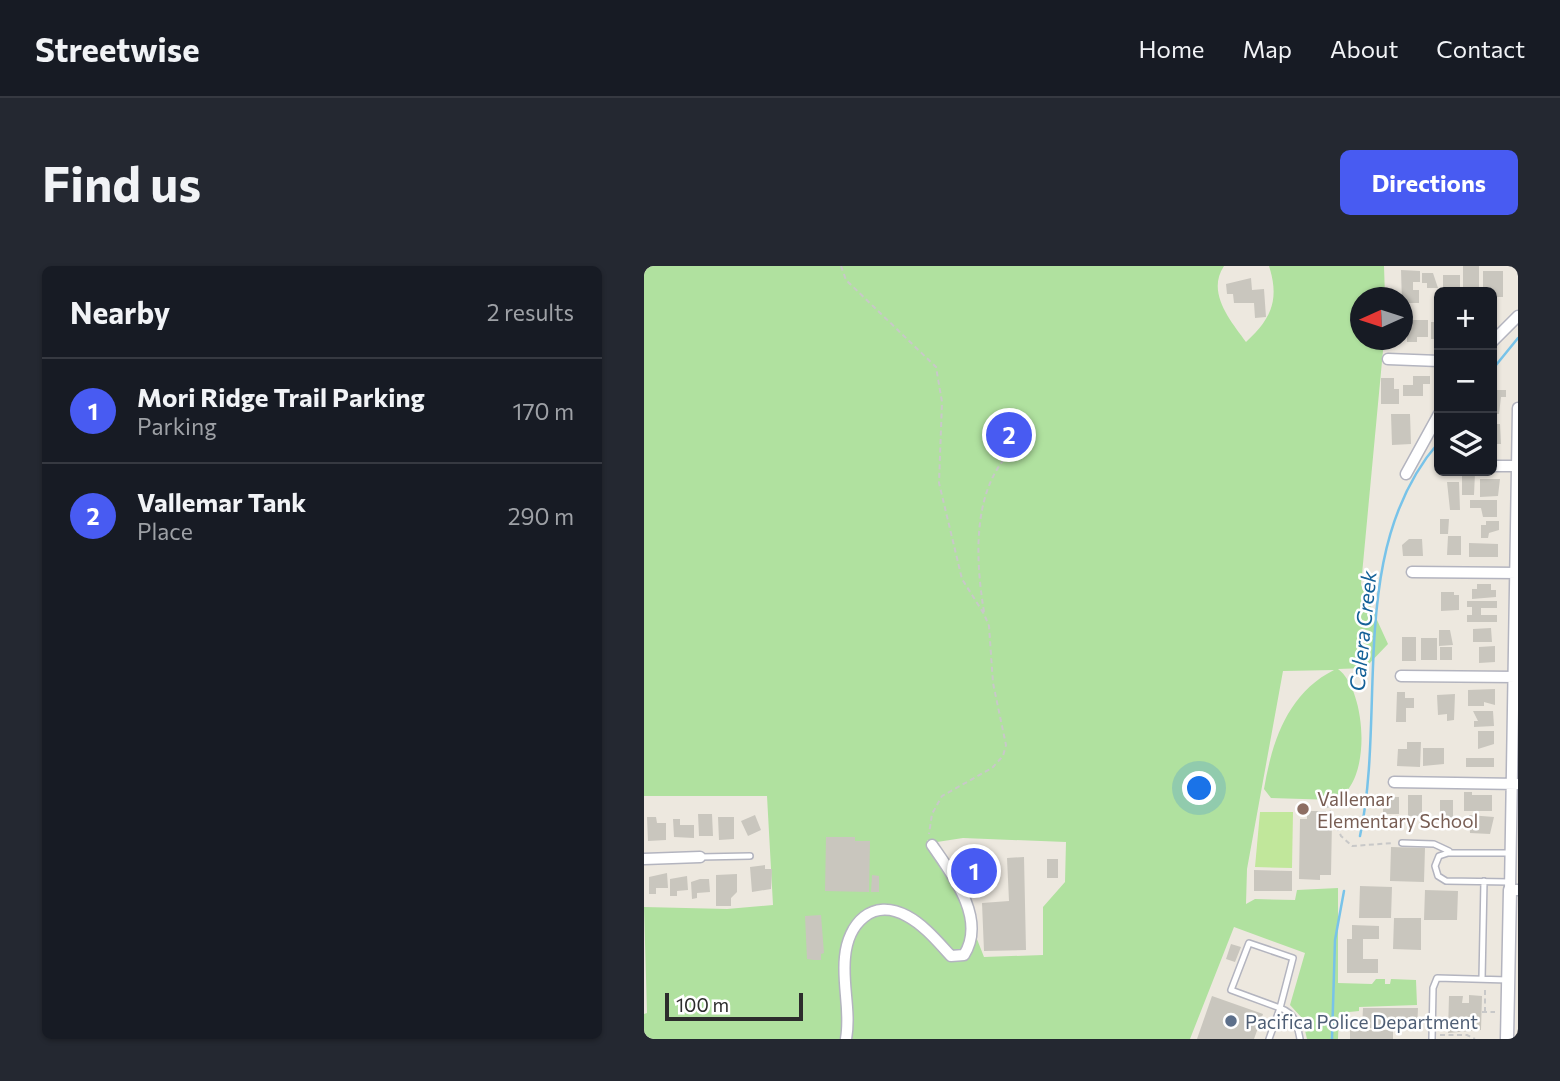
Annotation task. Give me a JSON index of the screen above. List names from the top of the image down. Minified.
{"water":["Calera Creek"],"places":["Vallemar Elementary School","Pacifica Police Department"],"scale_bar":"100 m","north":"left","page":{"header":"Streetwise","nav":["Home","Map","About","Contact"],"buttons":"Directions","title":"Find us","heading":["Nearby","2 results"],"map_buttons":["+","−"],"list":[{"mark":"1","name":"Mori Ridge Trail Parking","note":"Parking","value":"170 m"},{"mark":"2","name":"Vallemar Tank","note":"Place","value":"290 m"}],"pins":["2","1"],"scale":"100 m"}}
